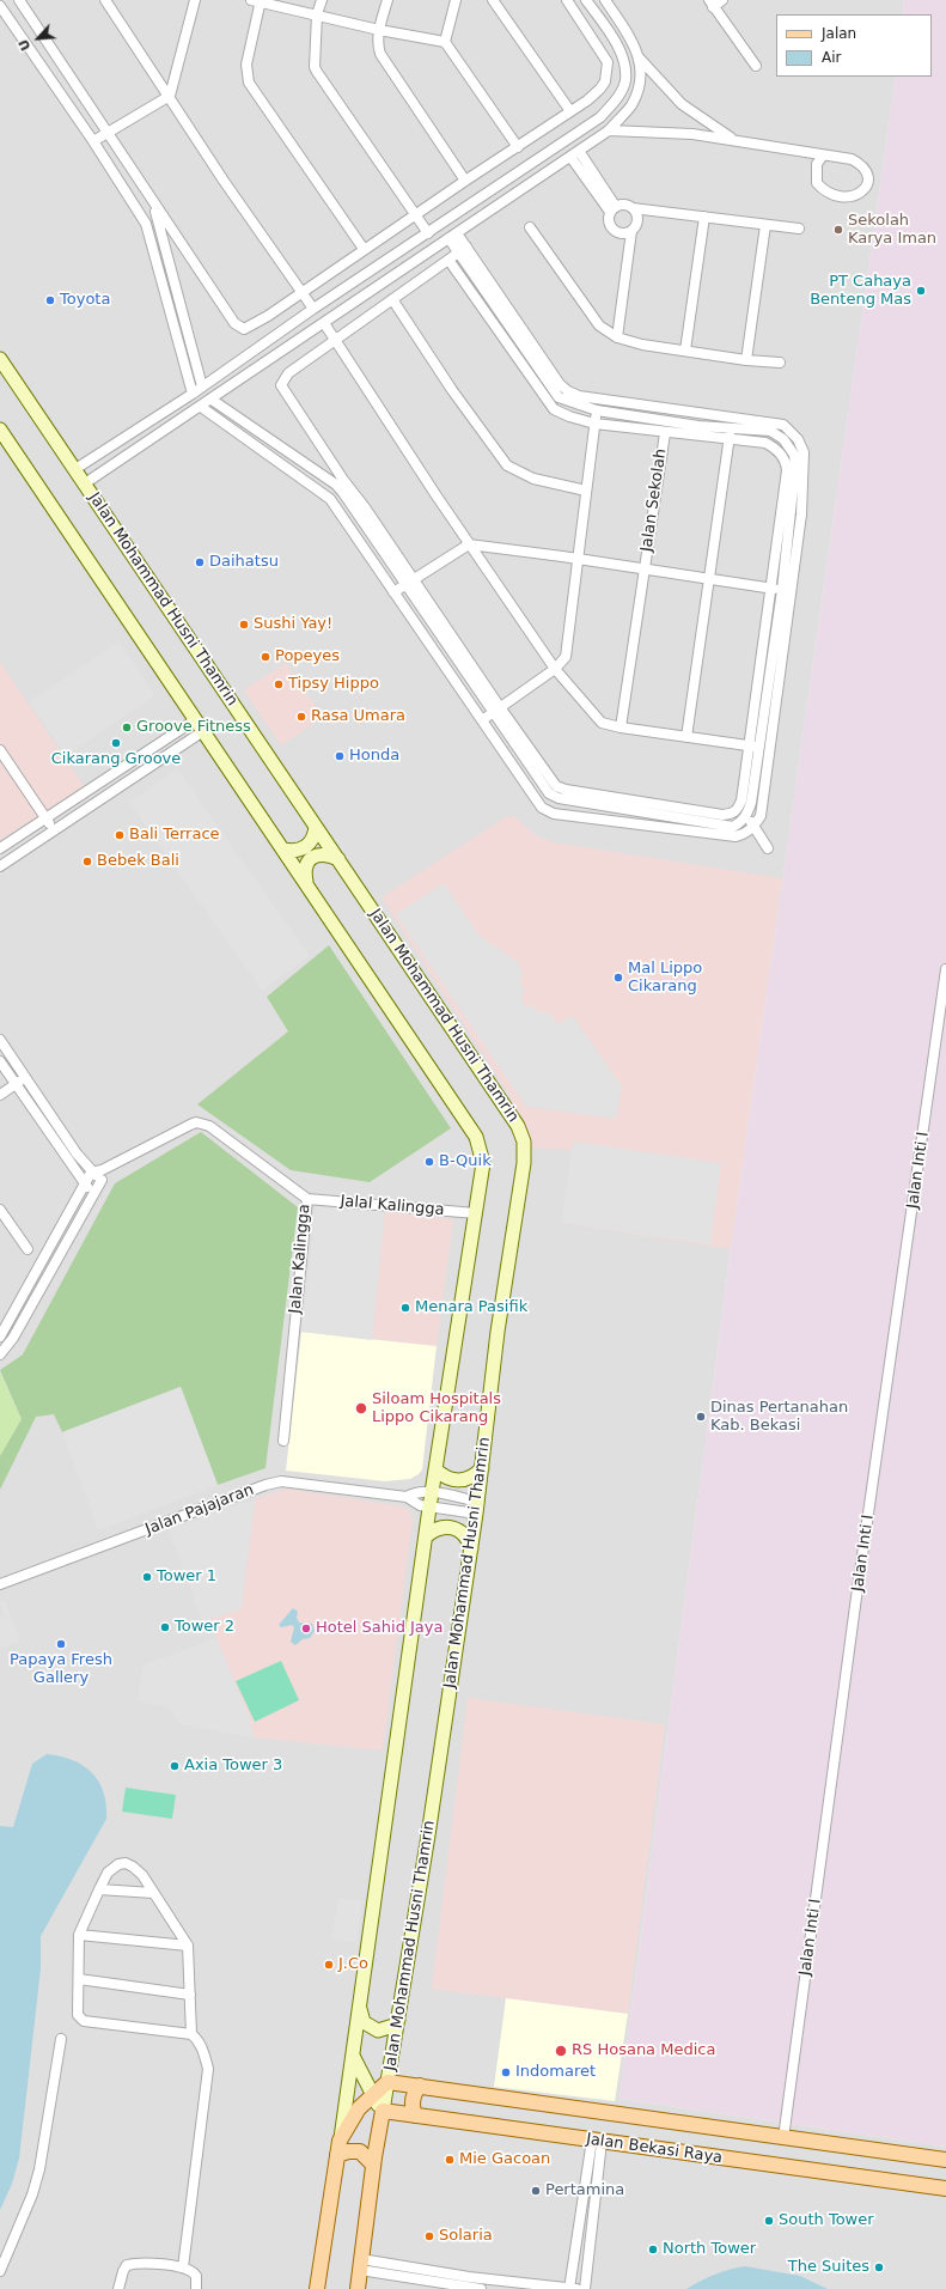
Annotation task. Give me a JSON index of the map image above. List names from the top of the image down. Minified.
{"streets":{"main road":["Jalan Mohammad Husni Thamrin","Jalan Bekasi Raya"],"street":["Jalan Sekolah","Jalan Inti I","Jalal Kalingga","Jalan Kalingga","Jalan Pajajaran"]},"crossings":[["Jalan Mohammad Husni Thamrin","Jalan Pajajaran"],["Jalan Mohammad Husni Thamrin","Jalan Bekasi Raya"],["Jalan Inti I","Jalan Bekasi Raya"],["Jalal Kalingga","Jalan Kalingga"]],"places":["Sekolah Karya Iman","PT Cahaya Benteng Mas","Toyota","Daihatsu","Sushi Yay!","Popeyes","Tipsy Hippo","Rasa Umara","Groove Fitness","Cikarang Groove","Honda","Bali Terrace","Bebek Bali","Mal Lippo Cikarang","B-Quik","Menara Pasifik","Siloam Hospitals Lippo Cikarang","Dinas Pertanahan Kab. Bekasi","Tower 1","Tower 2","Hotel Sahid Jaya","Papaya Fresh Gallery","Axia Tower 3","J.Co","RS Hosana Medica","Indomaret","Mie Gacoan","Pertamina","South Tower","Solaria","North Tower","The Suites"],"legend":["Jalan","Air"],"north":"bottom left"}
